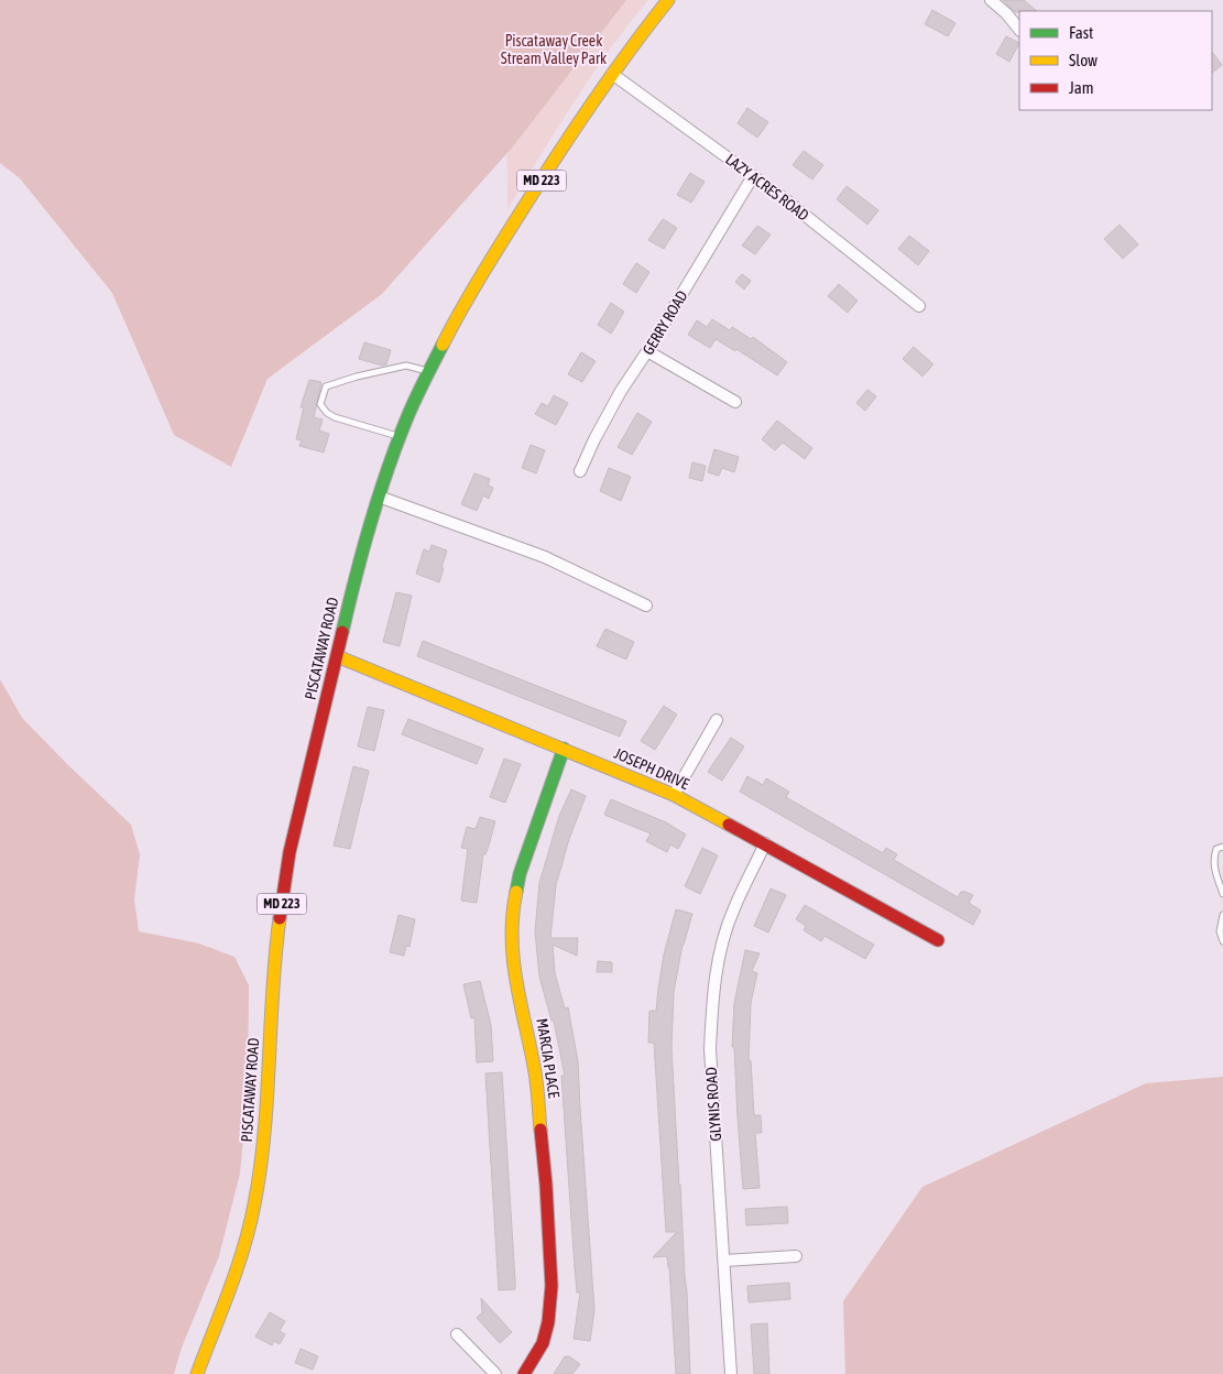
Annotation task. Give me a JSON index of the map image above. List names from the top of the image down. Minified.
{"streets":{"main road":["MD 223","PISCATAWAY ROAD","JOSEPH DRIVE","MARCIA PLACE"],"street":["LAZY ACRES ROAD","GERRY ROAD","GLYNIS ROAD"]},"crossings":[["LAZY ACRES ROAD","GERRY ROAD"],["LAZY ACRES ROAD","PISCATAWAY ROAD"],["PISCATAWAY ROAD","JOSEPH DRIVE"],["JOSEPH DRIVE","MARCIA PLACE"],["JOSEPH DRIVE","GLYNIS ROAD"]],"parks":["Piscataway Creek Stream Valley Park"],"legend":["Fast","Slow","Jam"]}
